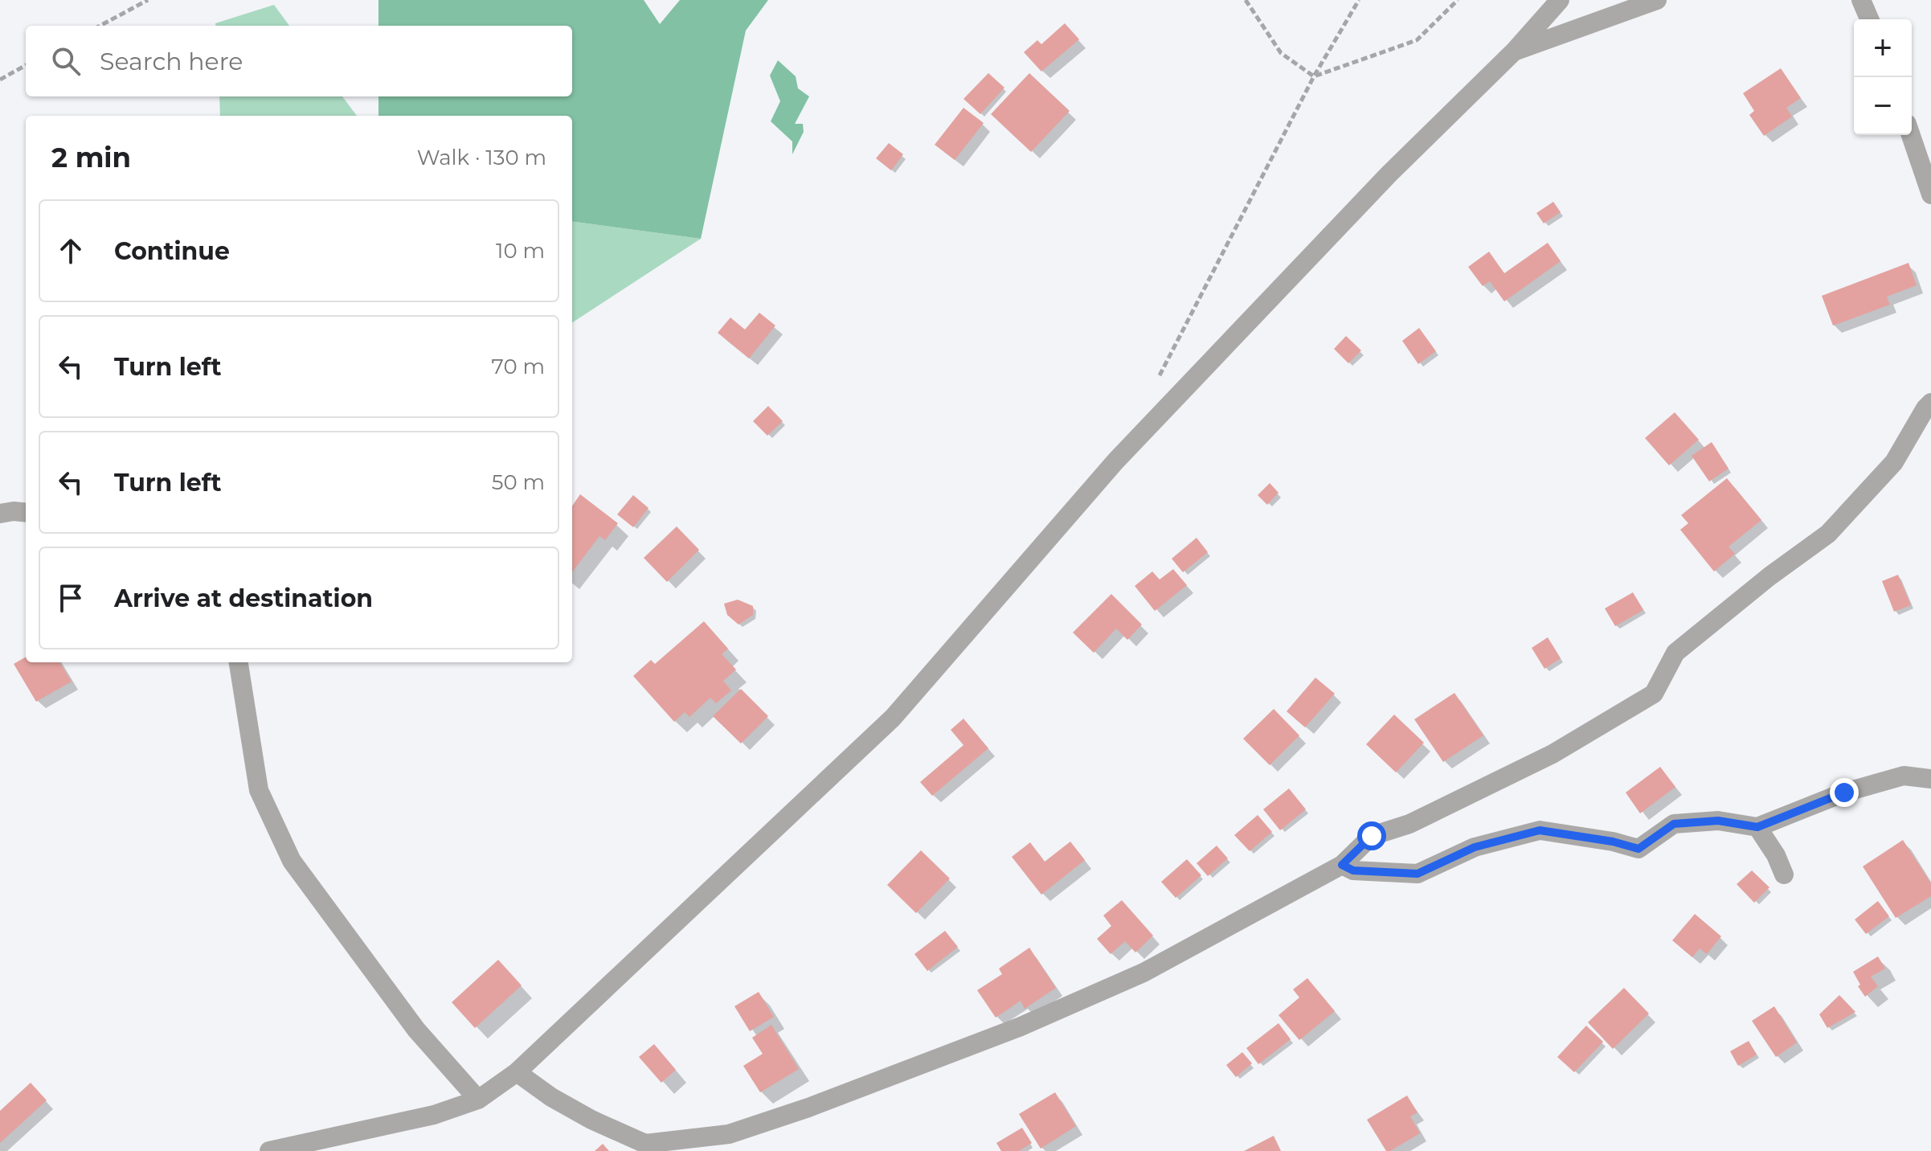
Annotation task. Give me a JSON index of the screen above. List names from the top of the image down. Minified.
{"page":{"map_buttons":["+","−"],"search":"Search here","heading":["2 min","Walk · 130 m"],"list":[["Continue","10 m"],["Turn left","70 m"],["Turn left","50 m"],"Arrive at destination"]}}
